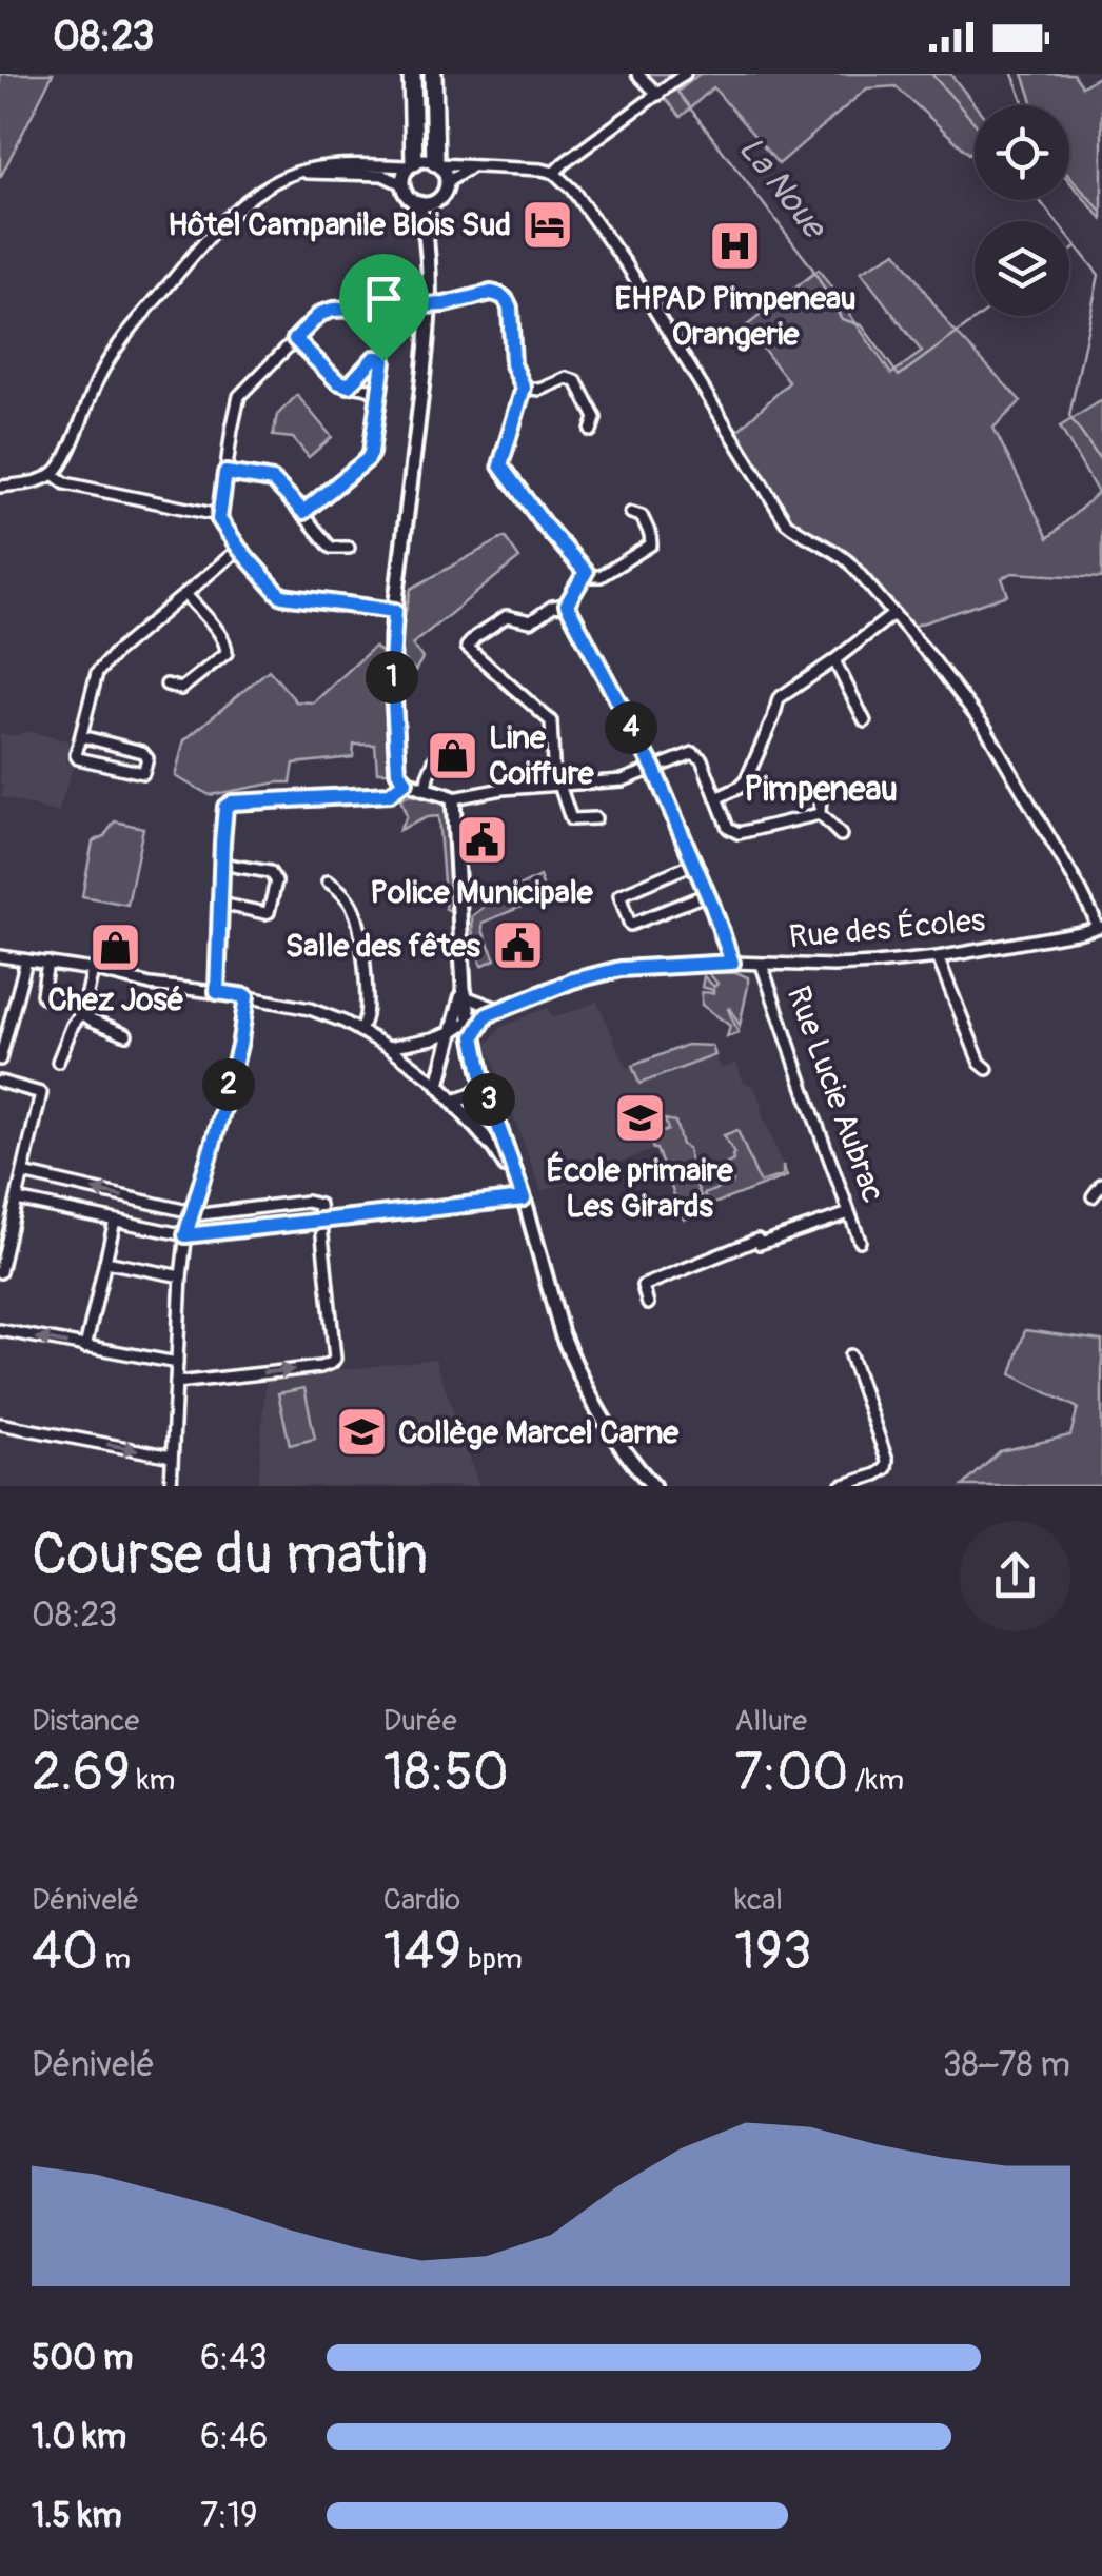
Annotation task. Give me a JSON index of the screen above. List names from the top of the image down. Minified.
{"streets":{"street":["Rue des Écoles","Rue Lucie Aubrac"]},"crossings":[["Rue des Écoles","Rue Lucie Aubrac"]],"districts":["Pimpeneau"],"water":["La Noue"],"places":{"hotel":["Hôtel Campanile Blois Sud"],"hospital":["EHPAD Pimpeneau Orangerie"],"shop":["Line Coiffure","Chez José"],"public building":["Police Municipale","Salle des fêtes"],"school or university":["École primaire Les Girards","Collège Marcel Carne"]},"page":{"status":"08:23","pins":["1","4","2","3"],"heading":["Course du matin","08:23"],"stats":[["Distance","2.69 km"],["Durée","18:50"],["Allure","7:00 /km"],["Dénivelé","40 m"],["Cardio","149 bpm"],["kcal","193"]],"chart":["Dénivelé","38–78 m"],"list":[{"name":"500 m","note":"6:43"},{"name":"1.0 km","note":"6:46"},{"name":"1.5 km","note":"7:19"}]}}
